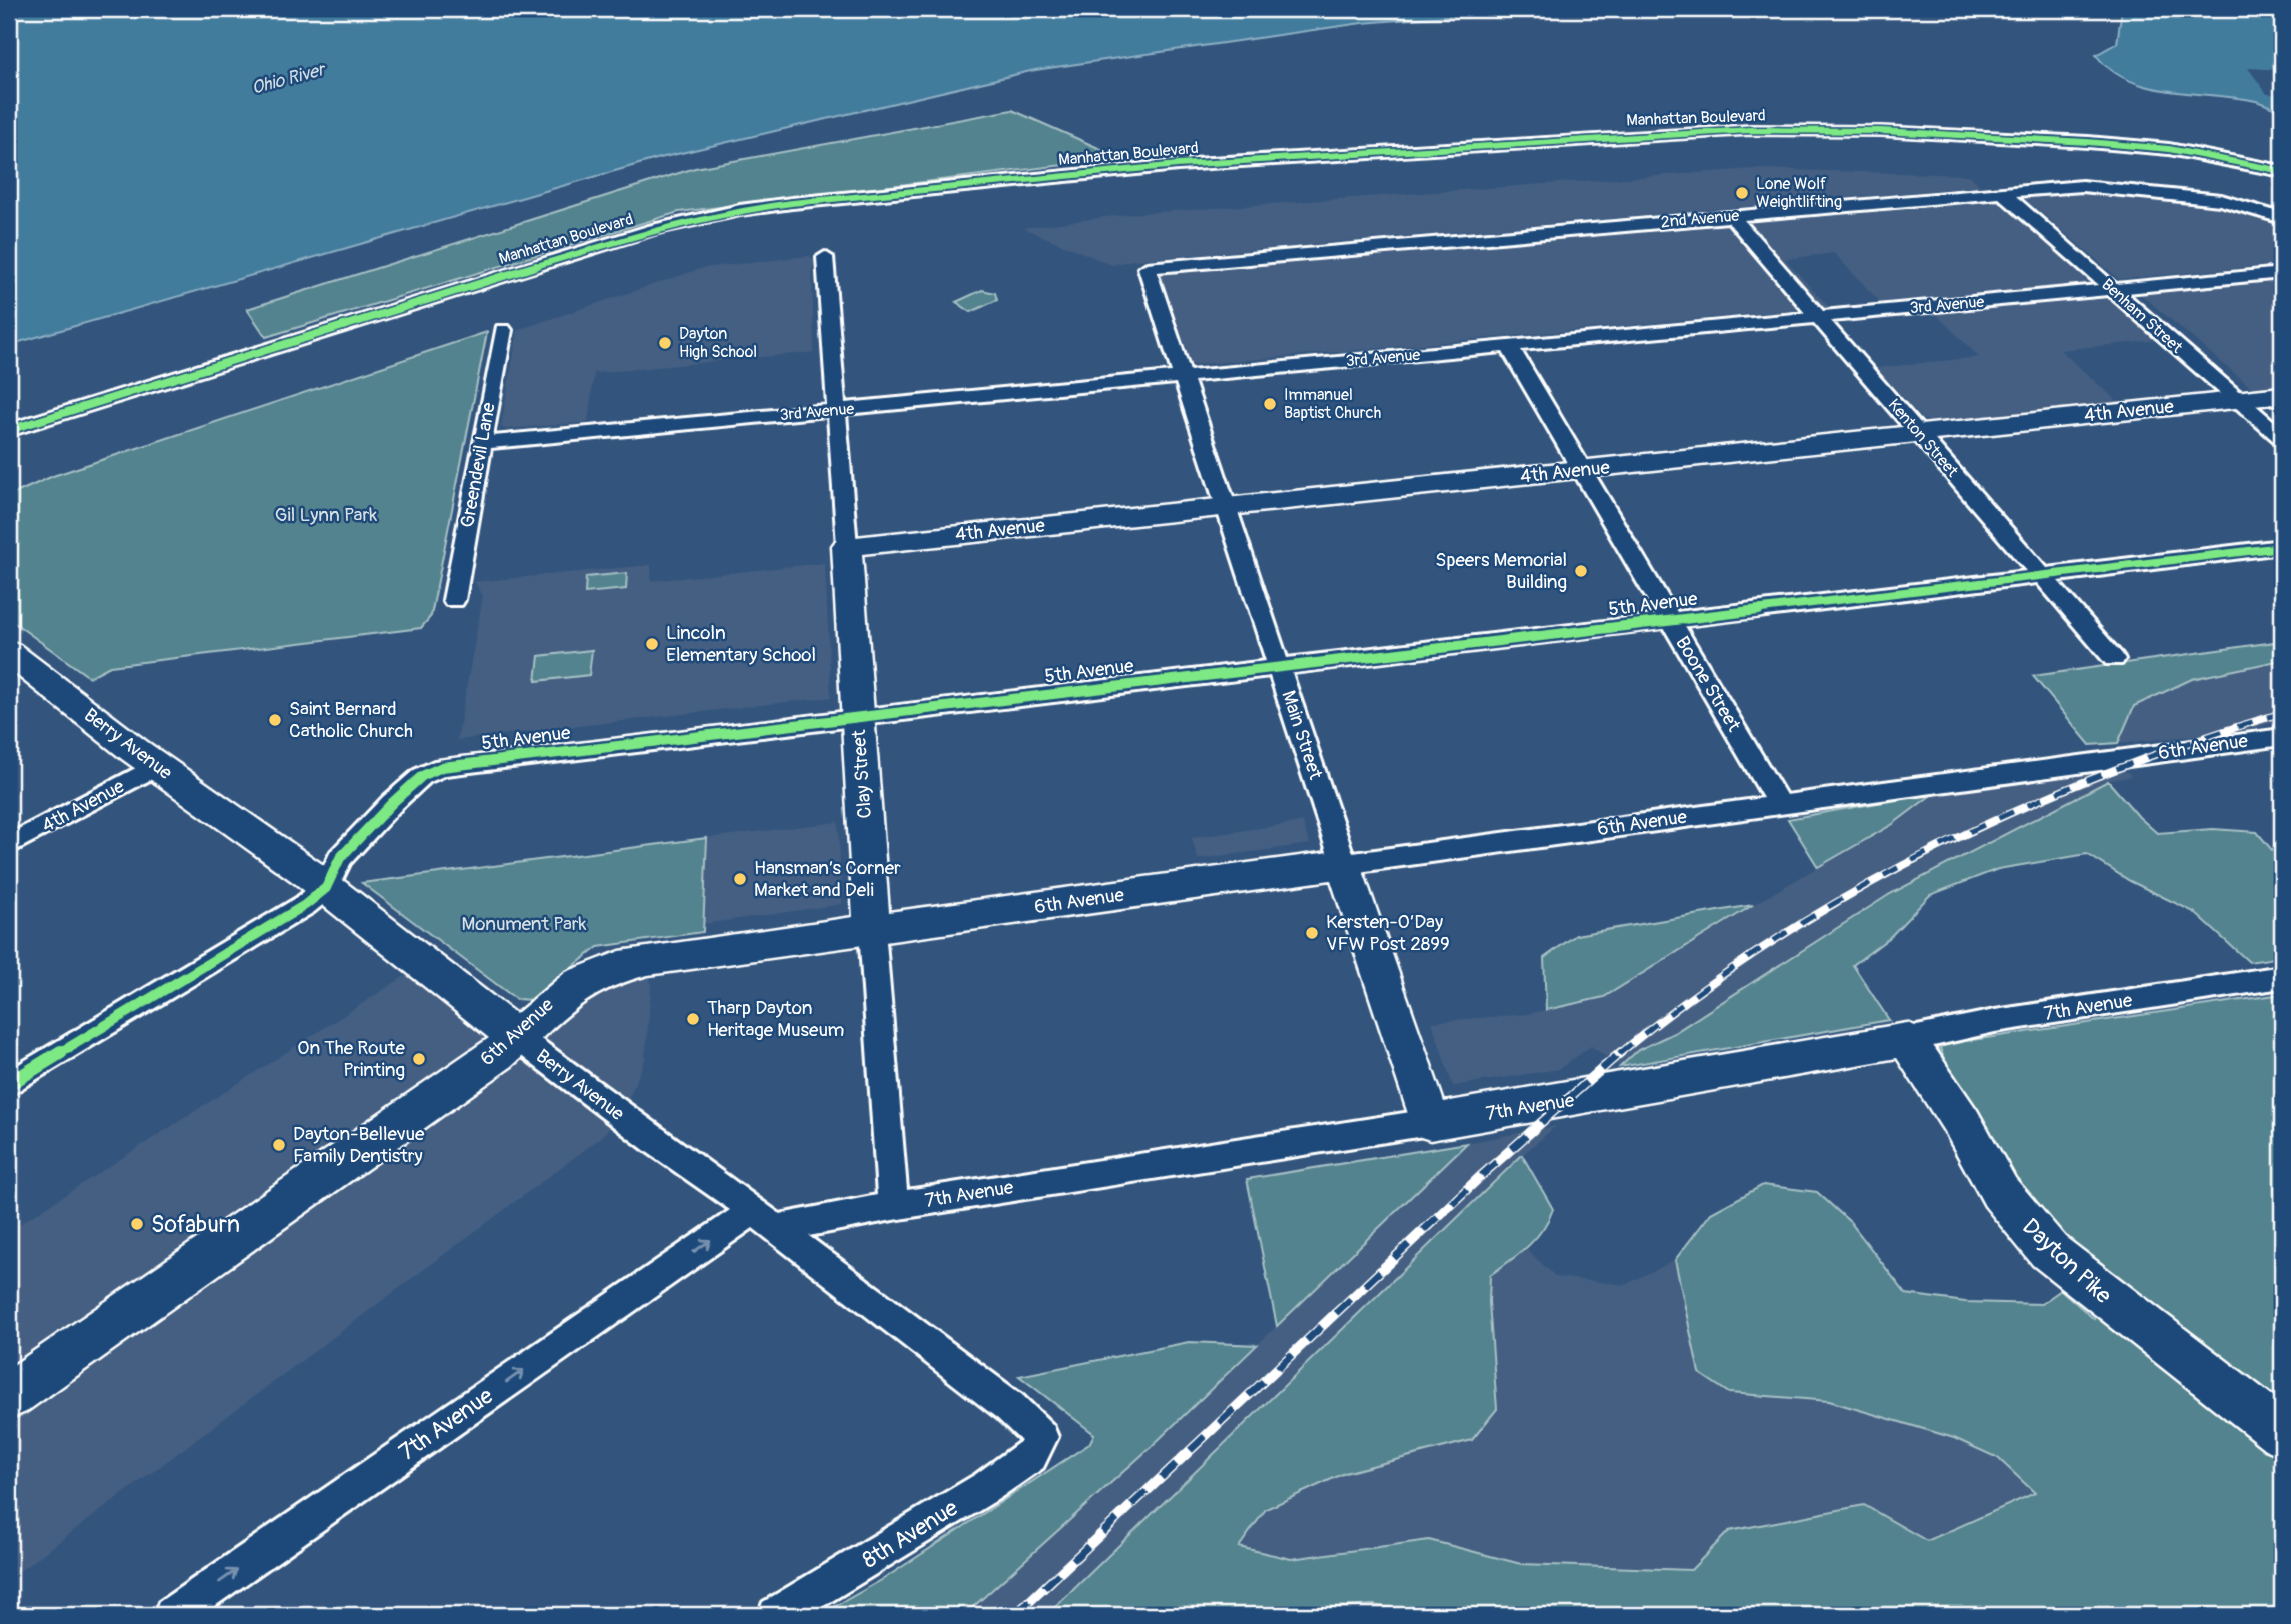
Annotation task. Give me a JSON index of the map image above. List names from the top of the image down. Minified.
{"streets":{"street":["Manhattan Boulevard","2nd Avenue","3rd Avenue","Benham Street","4th Avenue","Kenton Street","Greendevil Lane","5th Avenue","Boone Street","Main Street","Berry Avenue","6th Avenue","Clay Street","7th Avenue","Dayton Pike","8th Avenue"]},"crossings":[["2nd Avenue","Benham Street"],["2nd Avenue","Kenton Street"],["2nd Avenue","Main Street"],["3rd Avenue","Benham Street"],["3rd Avenue","Kenton Street"],["3rd Avenue","Greendevil Lane"],["3rd Avenue","Boone Street"],["3rd Avenue","Main Street"],["3rd Avenue","Clay Street"],["Benham Street","4th Avenue"],["4th Avenue","Kenton Street"],["4th Avenue","Boone Street"],["4th Avenue","Main Street"],["4th Avenue","Berry Avenue"],["4th Avenue","Clay Street"],["Kenton Street","5th Avenue"],["5th Avenue","Boone Street"],["5th Avenue","Main Street"],["5th Avenue","Berry Avenue"],["5th Avenue","Clay Street"],["Boone Street","6th Avenue"],["Main Street","6th Avenue"],["Main Street","7th Avenue"],["Berry Avenue","6th Avenue"],["Berry Avenue","7th Avenue"],["Berry Avenue","8th Avenue"],["6th Avenue","Clay Street"],["Clay Street","7th Avenue"],["7th Avenue","Dayton Pike"]],"water":["Ohio River"],"parks":["Gil Lynn Park","Monument Park"],"places":["Lone Wolf Weightlifting","Dayton High School","Immanuel Baptist Church","Speers Memorial Building","Lincoln Elementary School","Saint Bernard Catholic Church","Hansman’s Corner Market and Deli","Kersten-O’Day VFW Post 2899","Tharp Dayton Heritage Museum","On The Route Printing","Dayton-Bellevue Family Dentistry","Sofaburn"]}
